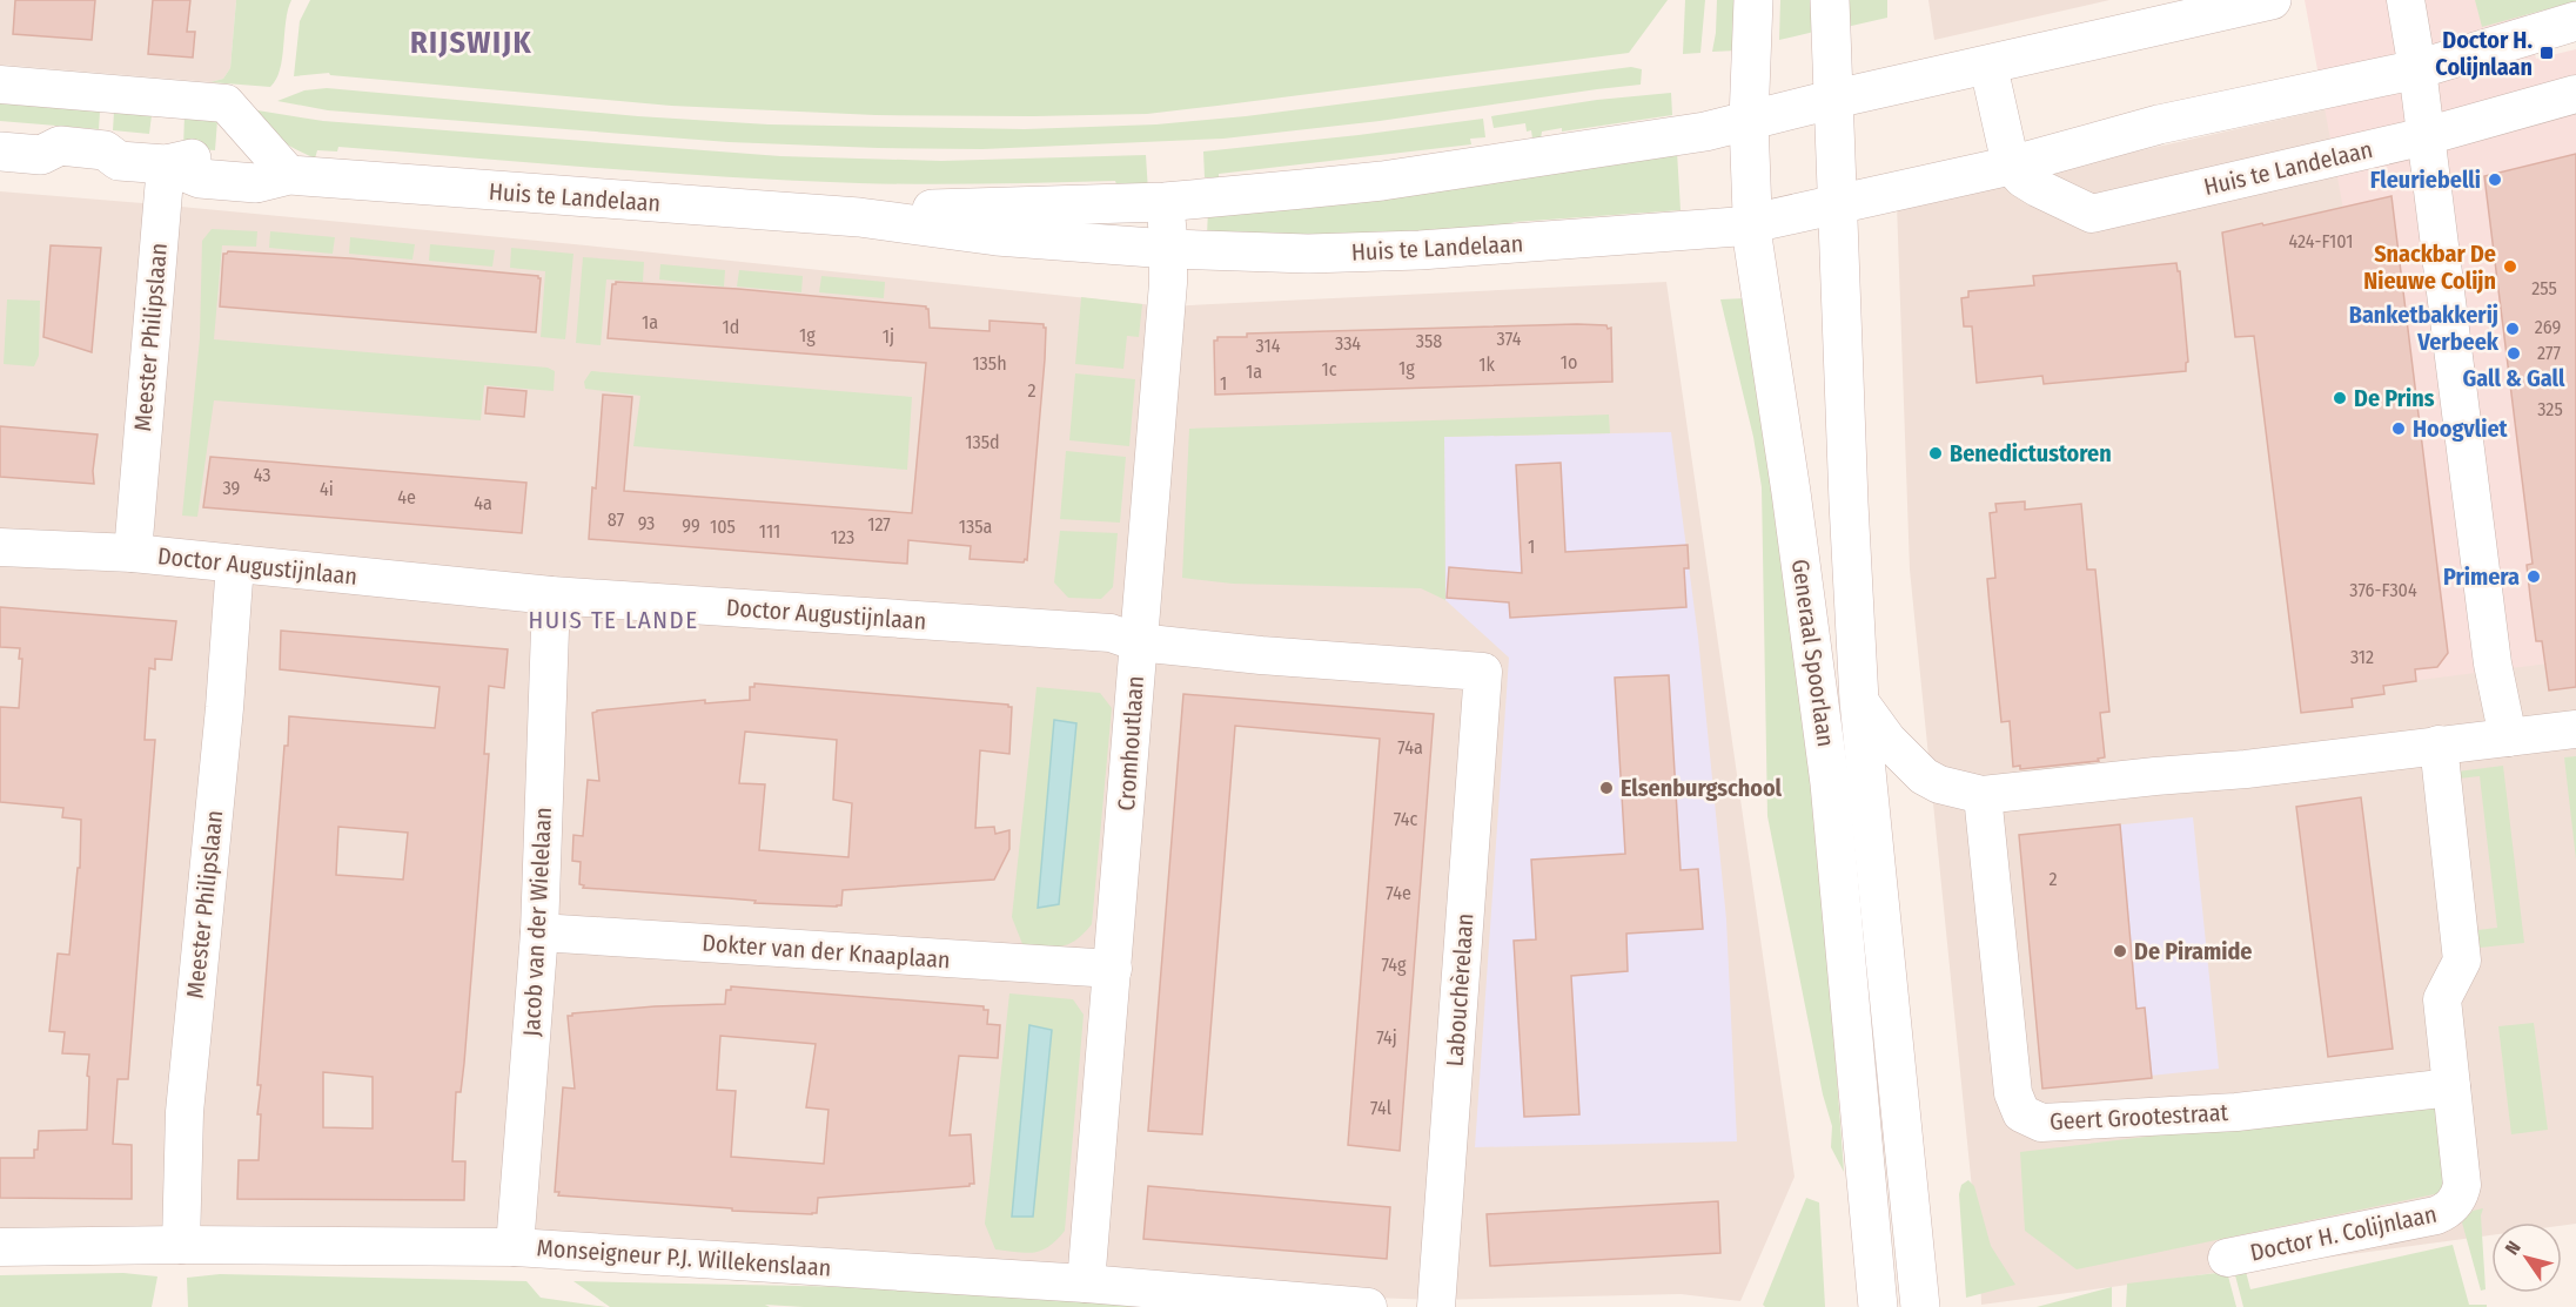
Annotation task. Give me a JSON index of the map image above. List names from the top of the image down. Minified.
{"streets":{"street":["Huis te Landelaan","Meester Philipslaan","Doctor Augustijnlaan","Generaal Spoorlaan","Cromhoutlaan","Jacob van der Wielelaan","Dokter van der Knaaplaan","Labouchèrelaan","Geert Grootestraat","Doctor H. Colijnlaan","Monseigneur P.J. Willekenslaan"]},"crossings":[["Huis te Landelaan","Meester Philipslaan"],["Huis te Landelaan","Generaal Spoorlaan"],["Huis te Landelaan","Cromhoutlaan"],["Meester Philipslaan","Doctor Augustijnlaan"],["Meester Philipslaan","Monseigneur P.J. Willekenslaan"],["Doctor Augustijnlaan","Cromhoutlaan"],["Doctor Augustijnlaan","Jacob van der Wielelaan"],["Doctor Augustijnlaan","Labouchèrelaan"],["Cromhoutlaan","Dokter van der Knaaplaan"],["Cromhoutlaan","Monseigneur P.J. Willekenslaan"],["Jacob van der Wielelaan","Dokter van der Knaaplaan"],["Jacob van der Wielelaan","Monseigneur P.J. Willekenslaan"],["Geert Grootestraat","Doctor H. Colijnlaan"]],"districts":["RIJSWIJK","HUIS TE LANDE"],"places":{"transit":["Doctor H. Colijnlaan"],"other":["Fleuriebelli","Snackbar De Nieuwe Colijn","Banketbakkerij Verbeek","Gall & Gall","De Prins","Hoogvliet","Benedictustoren","Primera","Elsenburgschool","De Piramide"]},"house_numbers":["424-F101","255","1a","1d","269","1g","1j","374","358","334","314","277","1o","135h","1k","1g","1c","1a","1","2","325","135d","43","39","4i","4e","4a","87","93","127","99","105","135a","111","123","1","376-F304","312","74a","74c","2","74e","74g","74j","74l"],"north":"top left"}
